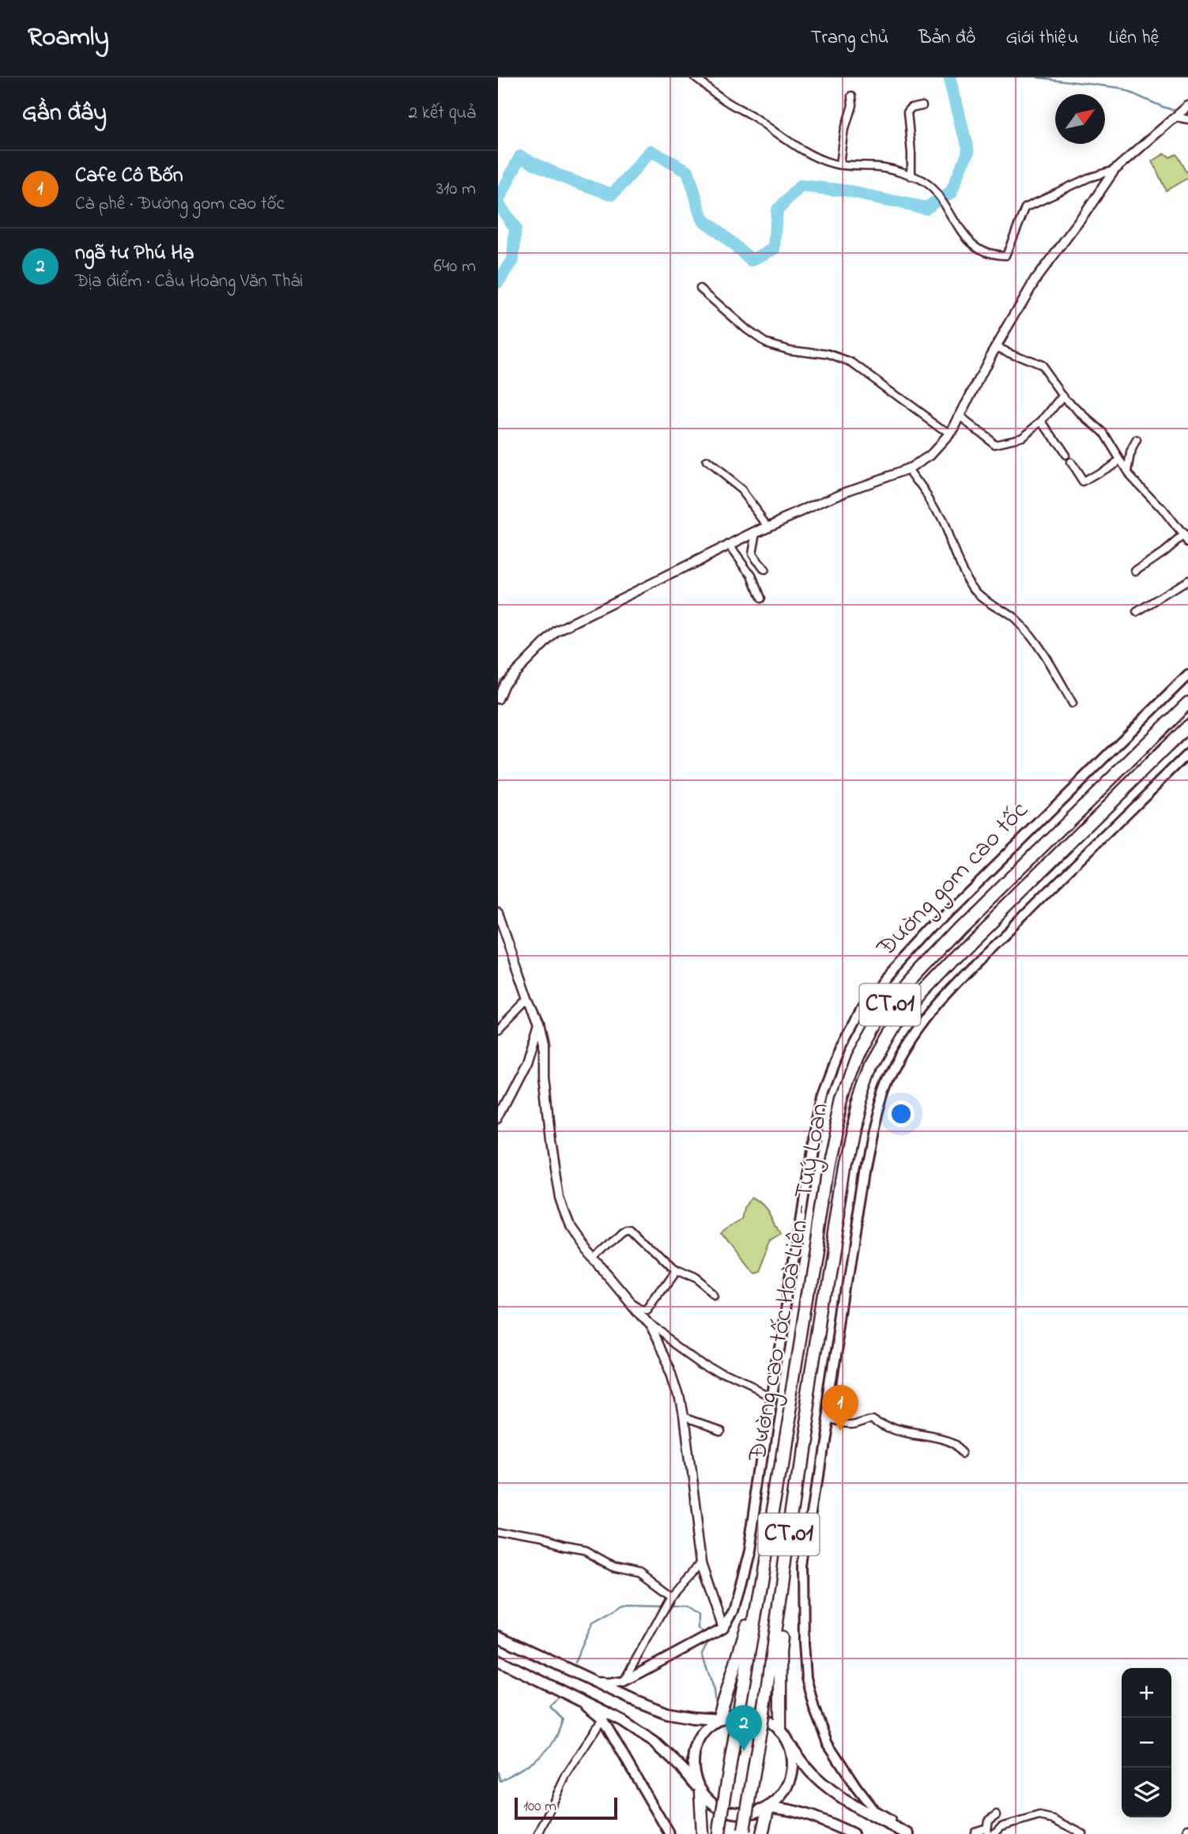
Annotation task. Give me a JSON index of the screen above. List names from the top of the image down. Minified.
{"streets":{"highway":["CT.01","Đường cao tốc Hoà Liên - Tuý Loan"],"main road":["Đường gom cao tốc"]},"scale_bar":"100 m","north":"top right","page":{"header":"Roamly","nav":["Trang chủ","Bản đồ","Giới thiệu","Liên hệ"],"heading":["Gần đây","2 kết quả"],"list":[{"mark":"1","name":"Cafe Cô Bốn","note":"Cà phê · Đường gom cao tốc","value":"310 m"},{"mark":"2","name":"ngã tư Phú Hạ","note":"Địa điểm · Cầu Hoàng Văn Thái","value":"640 m"}],"pins":["1","2"],"map_buttons":["+","−"],"scale":"100 m"}}
